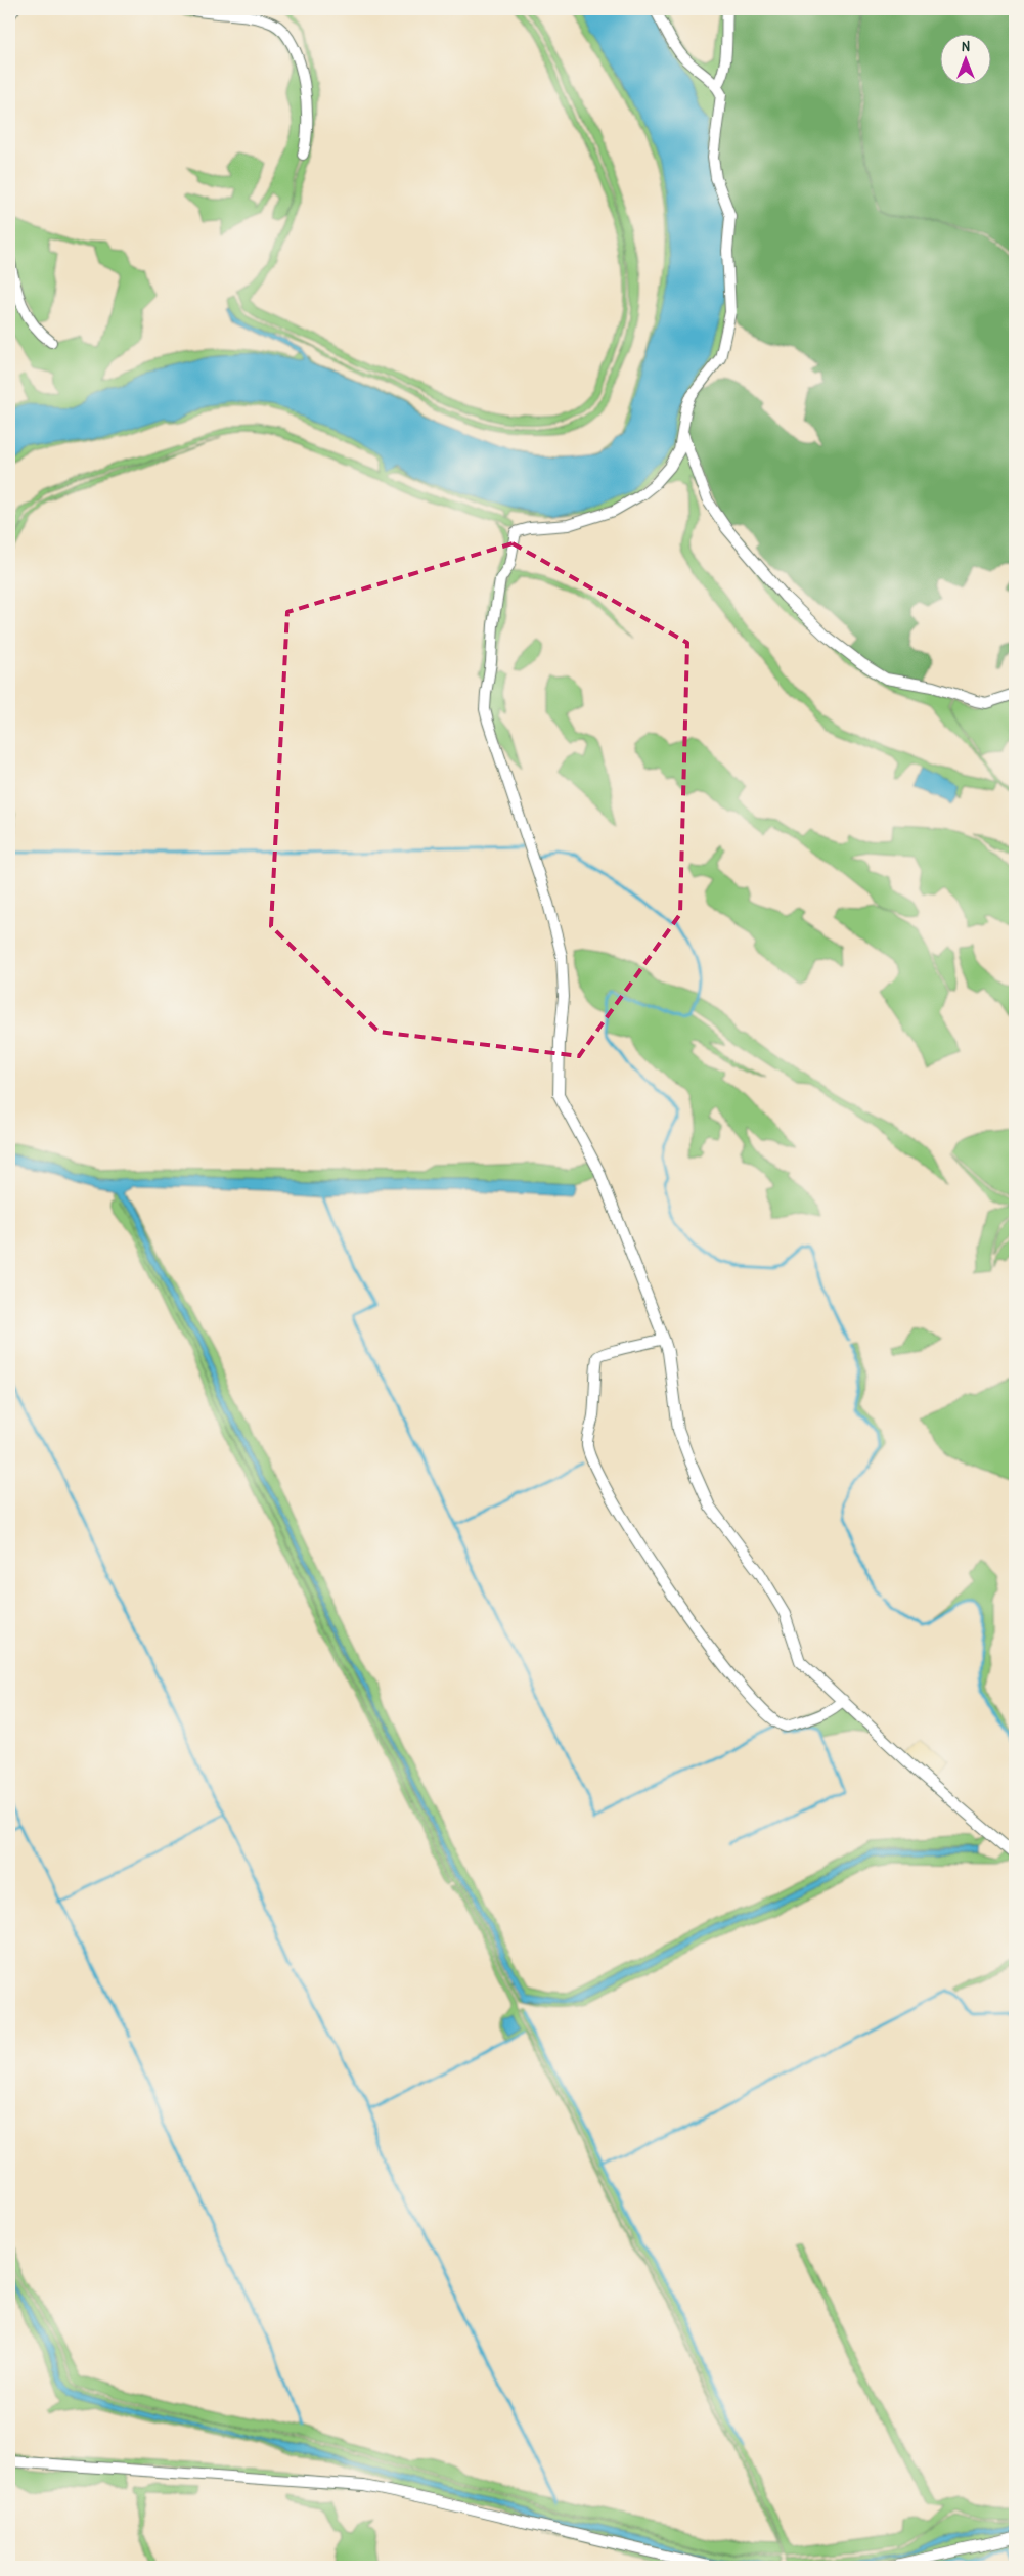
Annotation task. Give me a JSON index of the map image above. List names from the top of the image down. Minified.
{"north":"top"}
